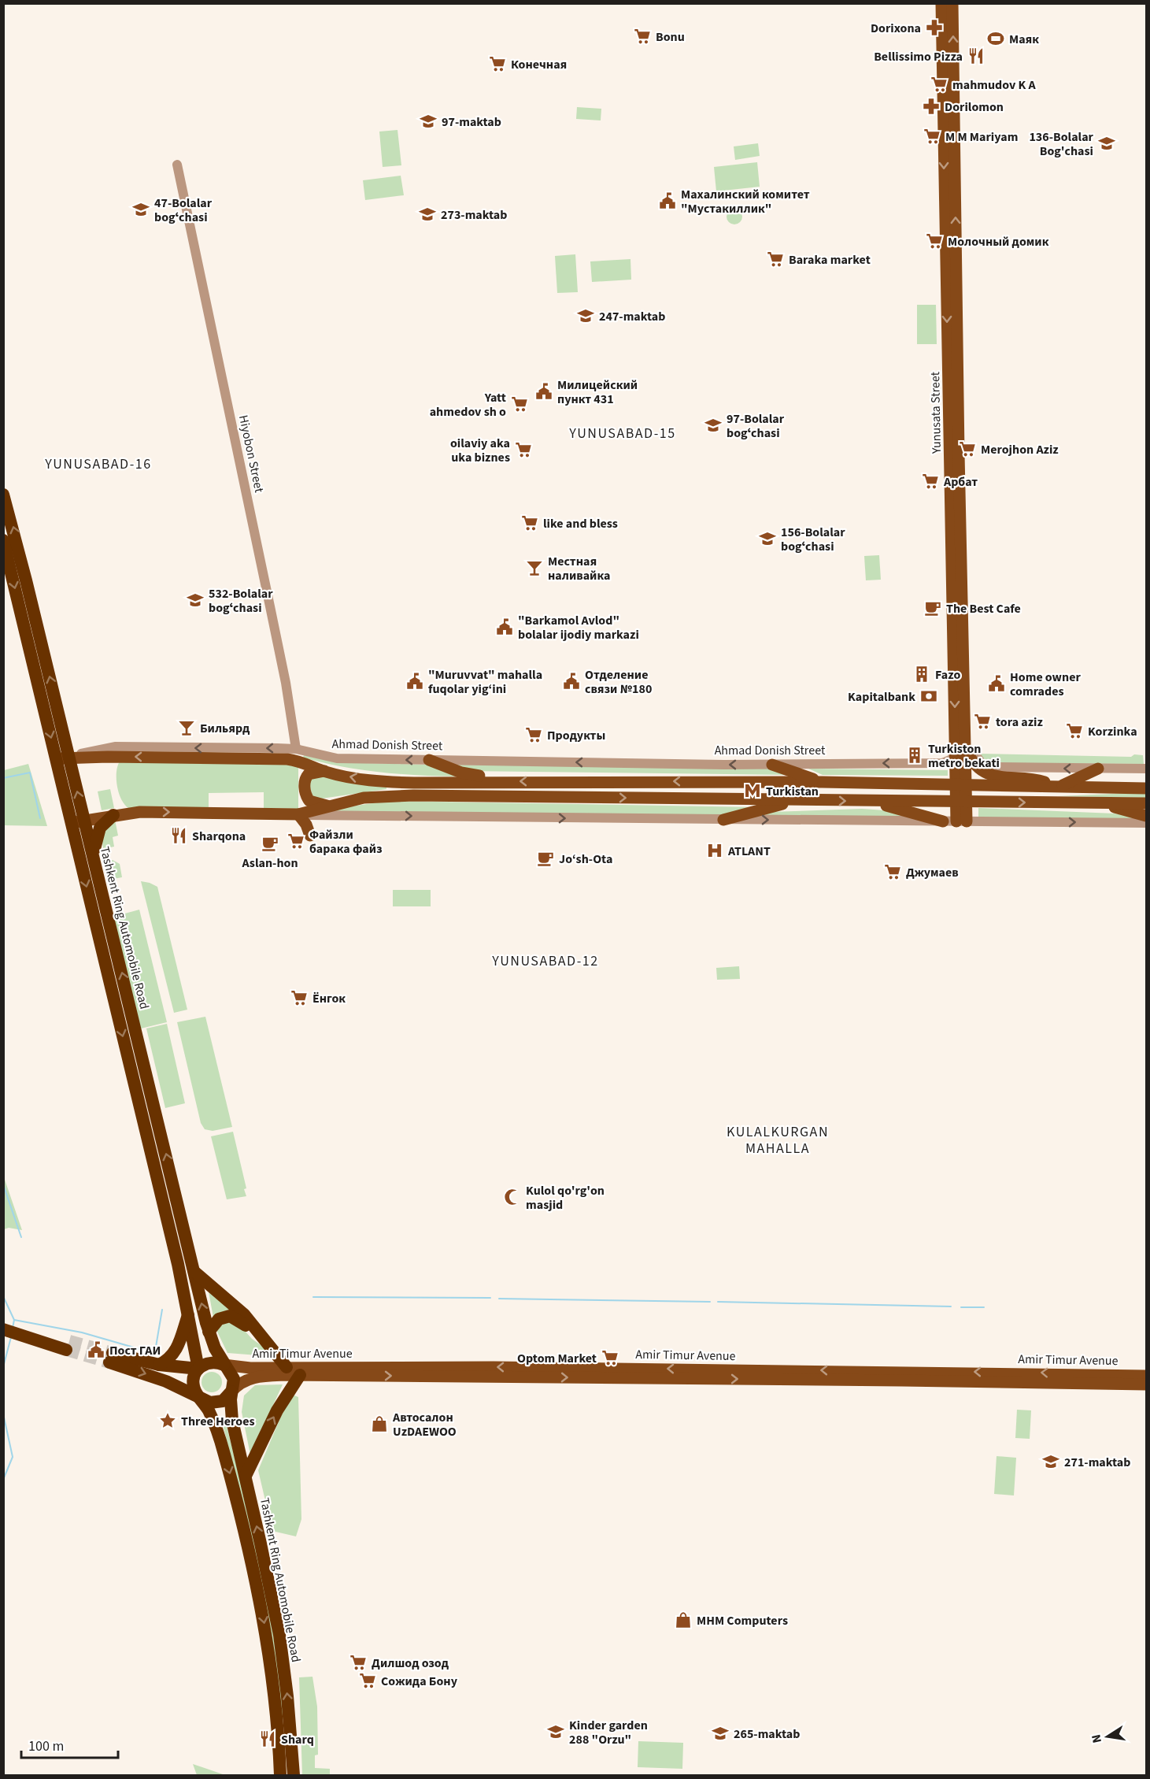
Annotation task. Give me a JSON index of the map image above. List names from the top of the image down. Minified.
{"streets":{"highway":["Tashkent Ring Automobile Road"],"main road":["Yunusata Street","Amir Timur Avenue"],"street":["Hiyobon Street","Ahmad Donish Street"]},"crossings":[["Yunusata Street","Ahmad Donish Street"],["Hiyobon Street","Ahmad Donish Street"],["Ahmad Donish Street","Tashkent Ring Automobile Road"],["Tashkent Ring Automobile Road","Amir Timur Avenue"]],"districts":["YUNUSABAD-15","YUNUSABAD-16","YUNUSABAD-12","KULALKURGAN MAHALLA"],"places":{"pharmacy":["Dorixona","Dorilomon"],"supermarket":["Bonu","Конечная","mahmudov K A","M M Mariyam","Молочный домик","Baraka market","Yatt ahmedov sh o","Merojhon Aziz","oilaviy aka uka biznes","Арбат","like and bless","tora aziz","Korzinka","Продукты","Файзли барака файз","Джумаев","Ёнгок","Optom Market","Дилшод озод","Сожида Бону"],"sports":["Маяк"],"restaurant":["Bellissimo Pizza","Sharqona","Sharq"],"school or university":["97-maktab","136-Bolalar Bog'chasi","47-Bolalar bogʻchasi","273-maktab","247-maktab","97-Bolalar bogʻchasi","156-Bolalar bogʻchasi","532-Bolalar bogʻchasi","271-maktab","Kinder garden 288 \"Orzu\"","265-maktab"],"public building":["Махалинский комитет \"Мустакиллик\"","Милицейский пункт 431","\"Barkamol Avlod\" bolalar ijodiy markazi","\"Muruvvat\" mahalla fuqolar yig‘ini","Отделение связи №180","Home owner comrades","Пост ГАИ"],"bar":["Местная наливайка","Бильярд"],"cafe":["The Best Cafe","Aslan-hon","Jo‘sh-Ota"],"building":["Fazo","Turkiston metro bekati"],"bank":["Kapitalbank"],"metro station":["Turkistan"],"hospital":["ATLANT"],"mosque":["Kulol qo'rg'on masjid"],"place":["Three Heroes"],"shop":["Автосалон UzDAEWOO","MHM Computers"]},"scale_bar":"100 m","north":"left"}
